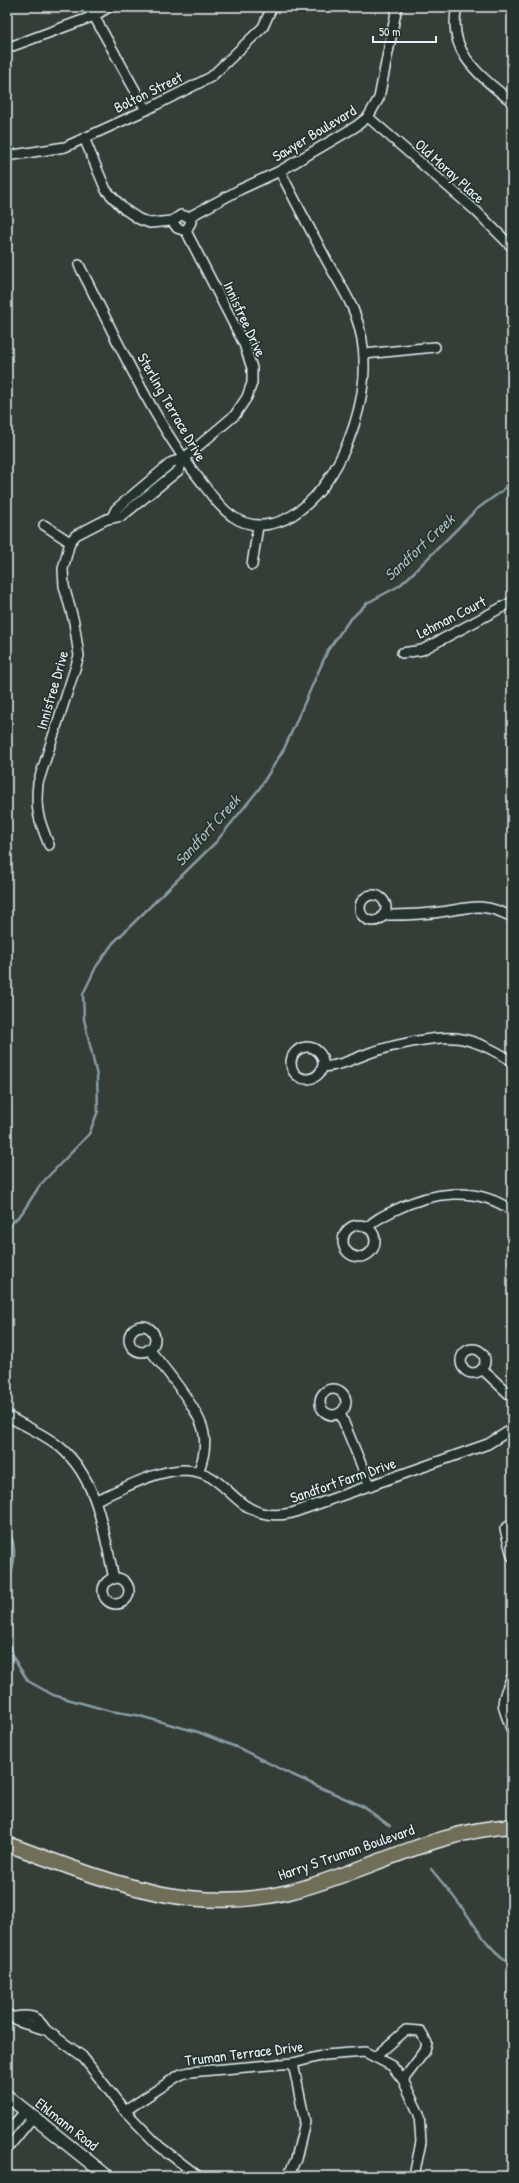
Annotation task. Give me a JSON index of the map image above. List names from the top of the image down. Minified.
{"streets":{"main road":["Harry S Truman Boulevard"],"street":["Bolton Street","Sawyer Boulevard","Old Moray Place","Innisfree Drive","Sterling Terrace Drive","Lehman Court","Sandfort Farm Drive","Truman Terrace Drive","Ehlmann Road"]},"crossings":[["Bolton Street","Sawyer Boulevard"],["Sawyer Boulevard","Old Moray Place"],["Sawyer Boulevard","Sterling Terrace Drive"],["Innisfree Drive","Sterling Terrace Drive"]],"water":["Sandfort Creek"],"scale_bar":"50 m"}
